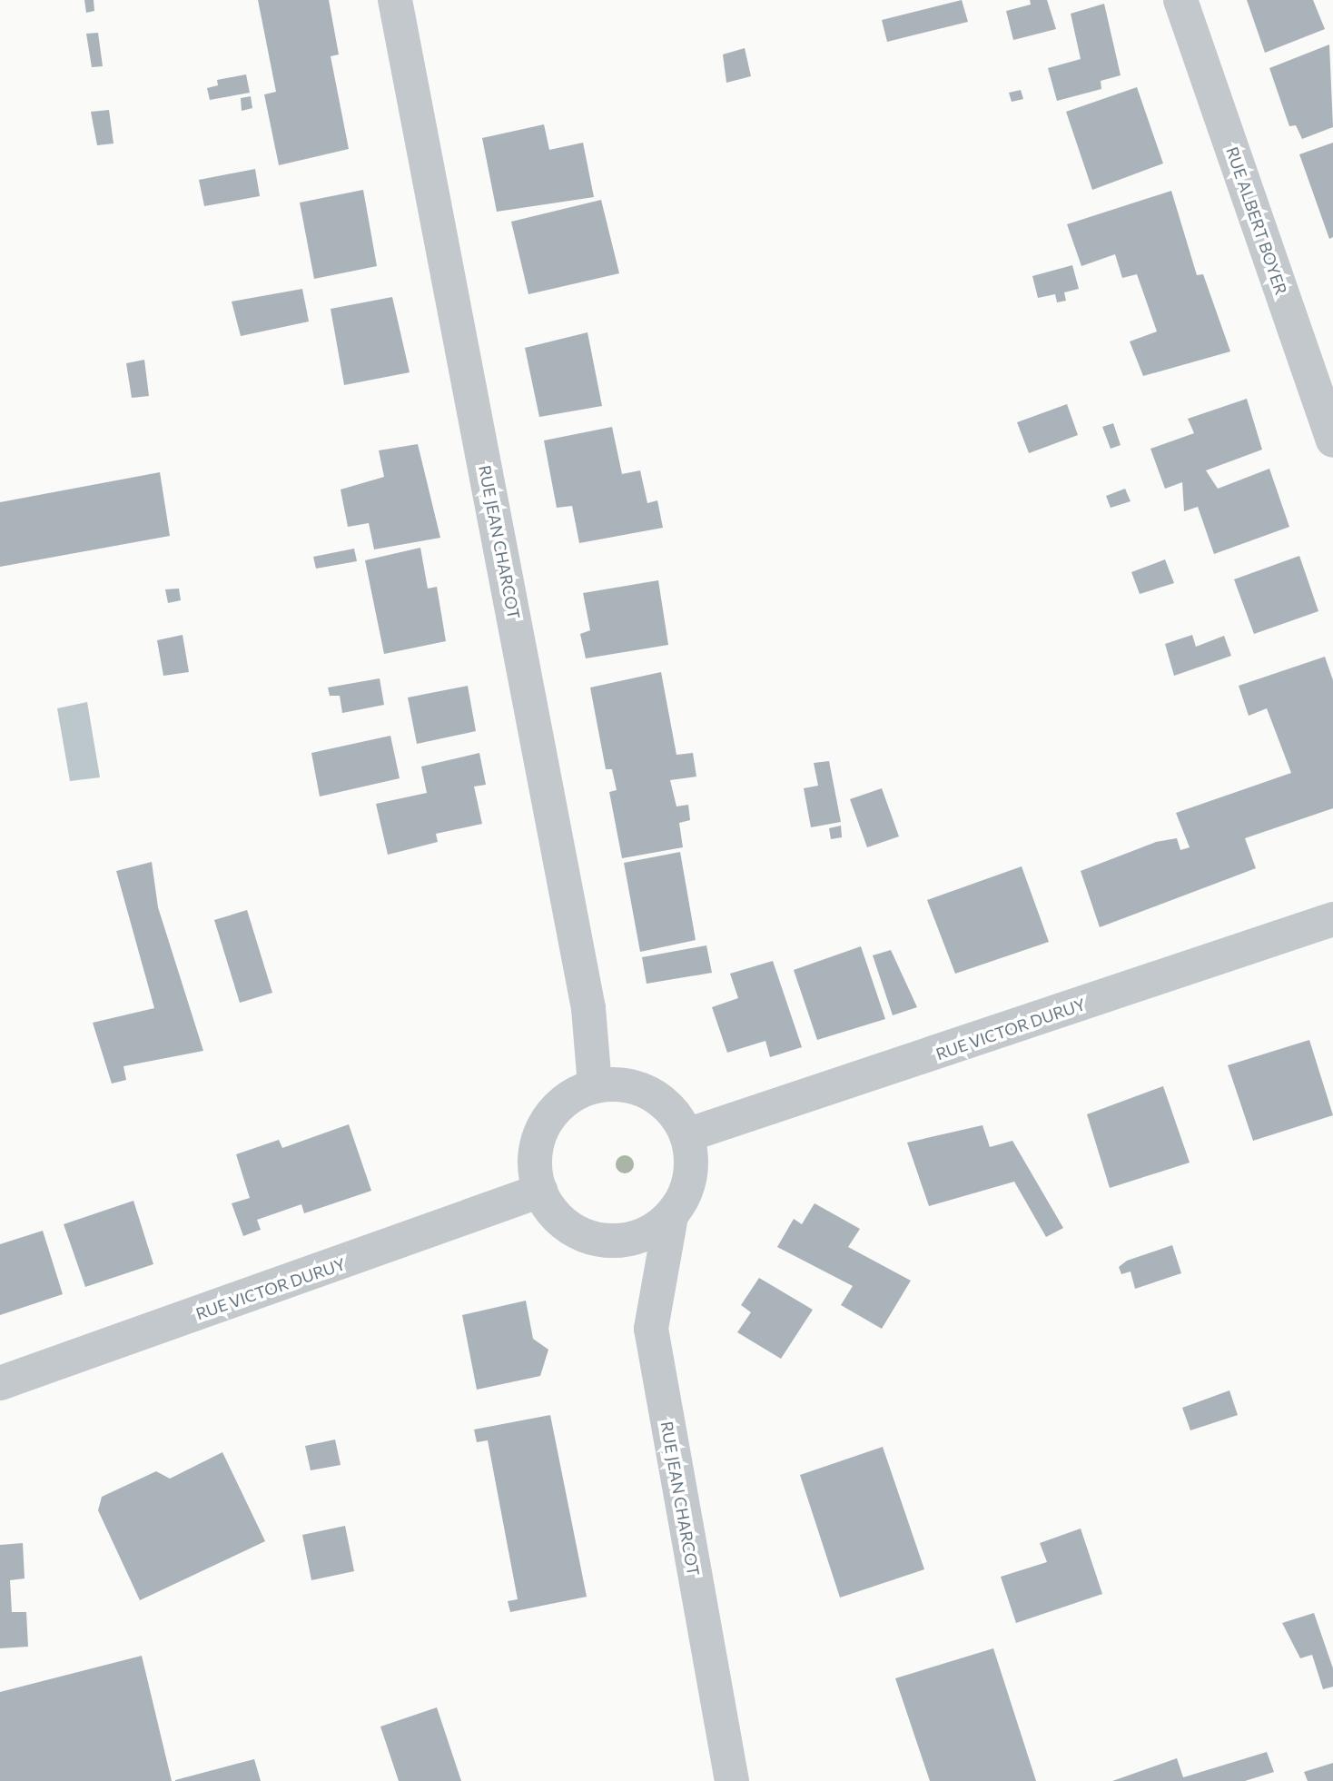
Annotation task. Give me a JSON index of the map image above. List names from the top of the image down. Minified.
{"streets":{"street":["RUE ALBERT BOYER","RUE JEAN CHARCOT","RUE VICTOR DURUY"]},"crossings":[["RUE JEAN CHARCOT","RUE VICTOR DURUY"]]}
